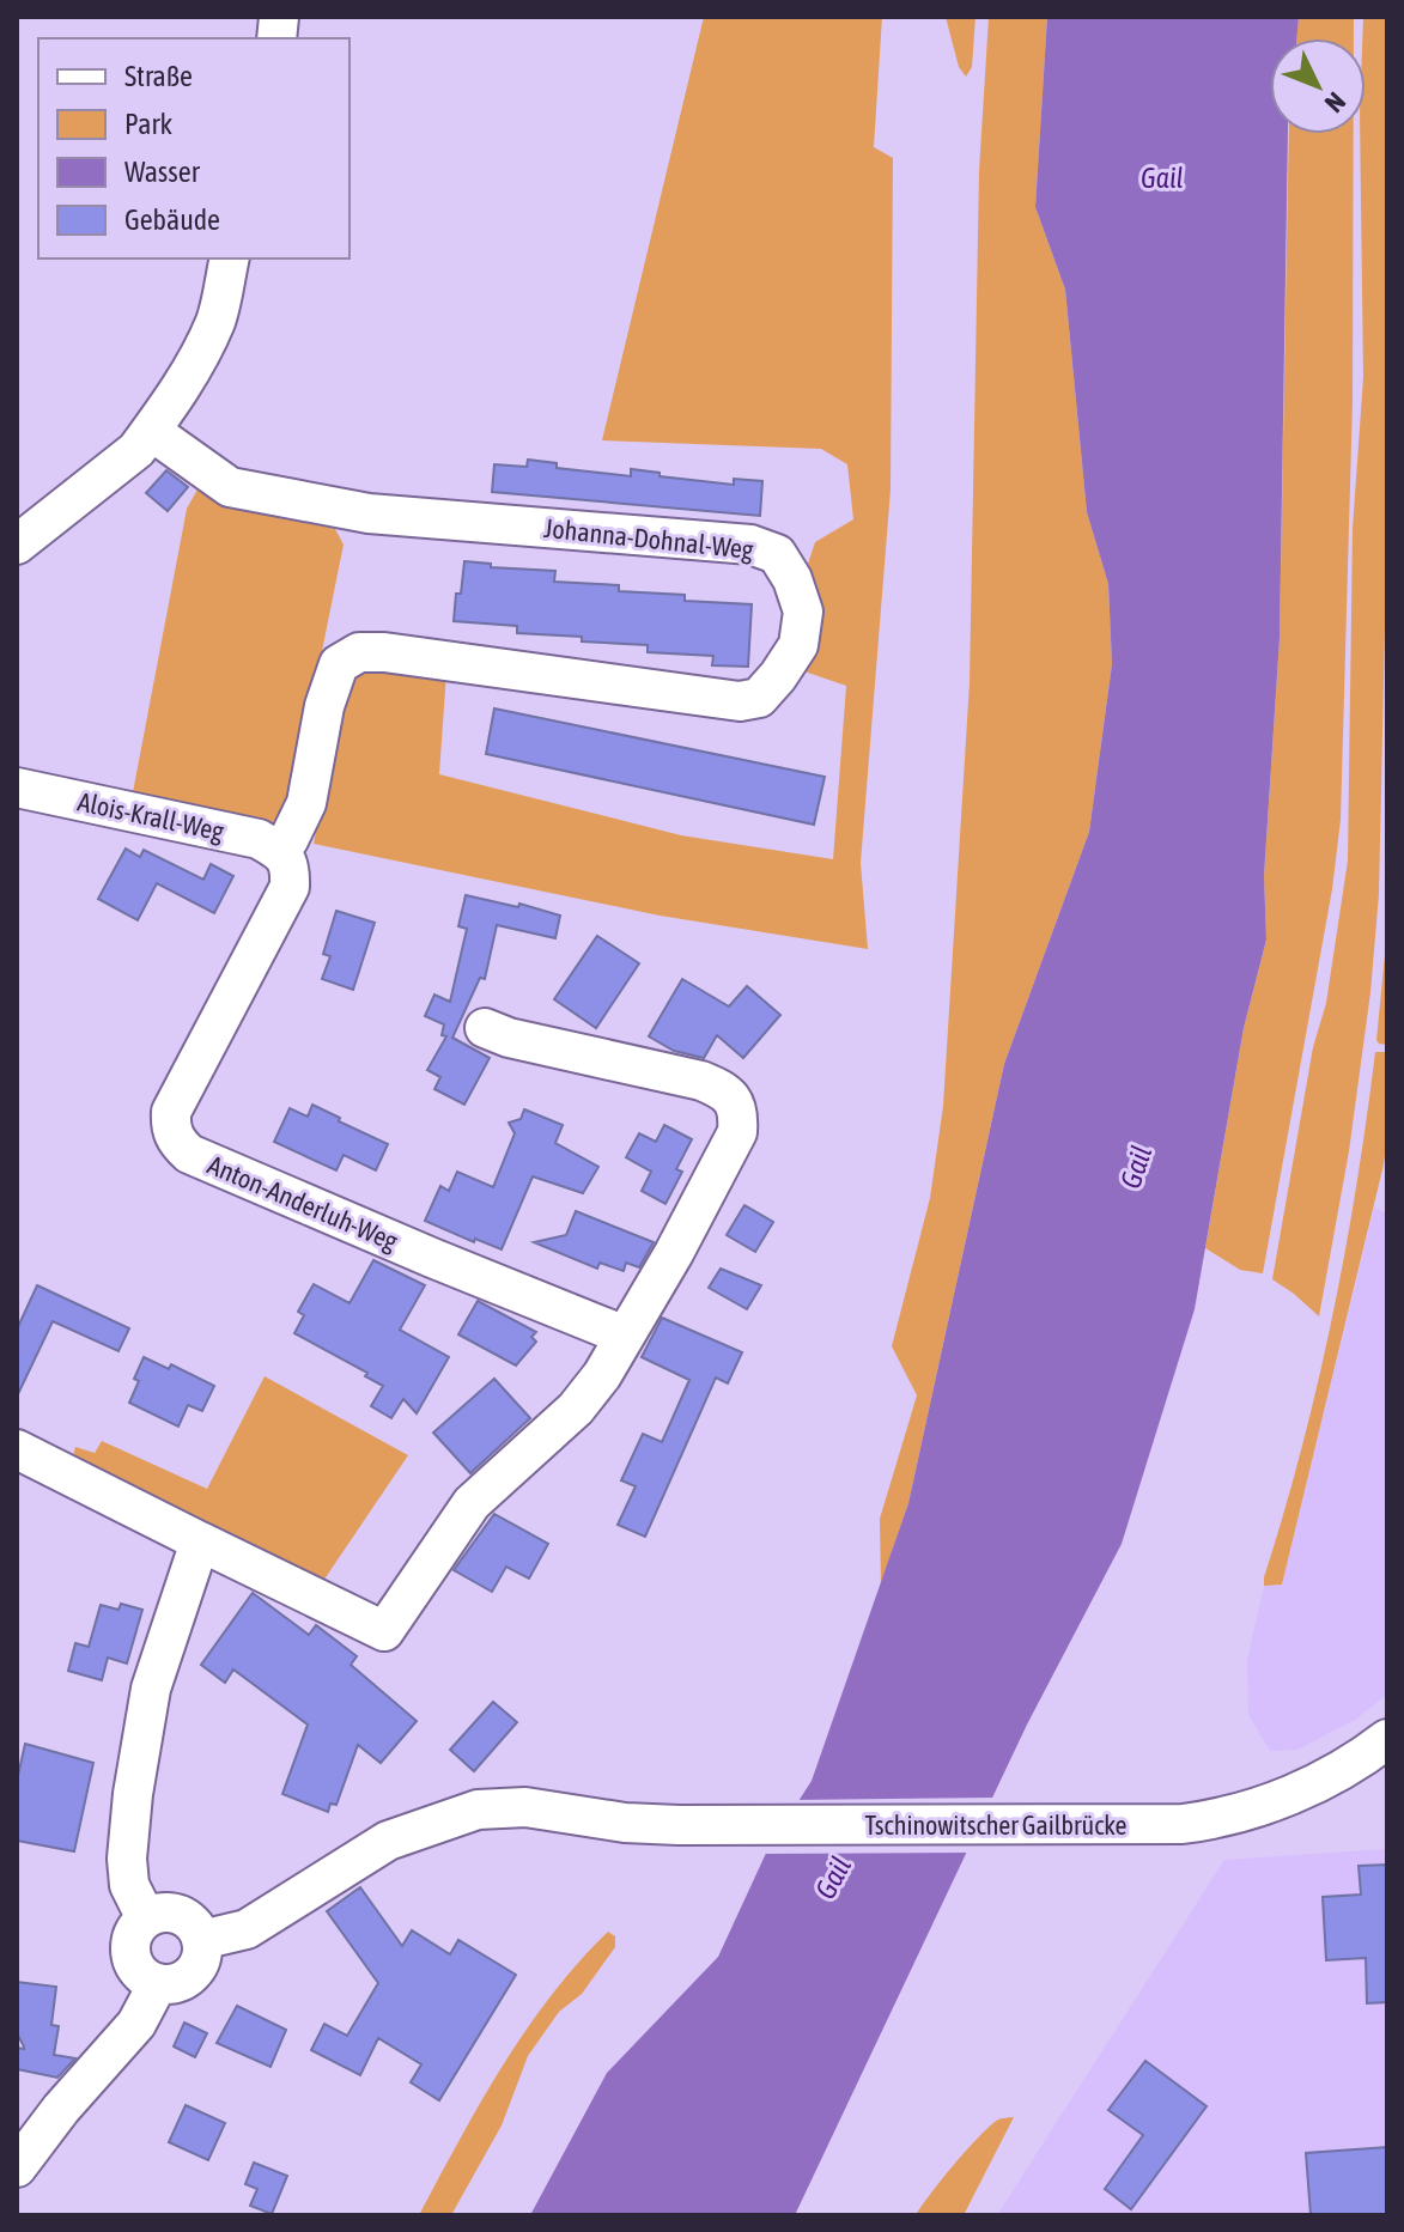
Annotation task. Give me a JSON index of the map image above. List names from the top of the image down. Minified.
{"streets":{"street":["Johanna-Dohnal-Weg","Alois-Krall-Weg","Anton-Anderluh-Weg","Tschinowitscher Gailbrücke"]},"crossings":[["Johanna-Dohnal-Weg","Alois-Krall-Weg"],["Johanna-Dohnal-Weg","Anton-Anderluh-Weg"],["Alois-Krall-Weg","Anton-Anderluh-Weg"]],"water":["Gail"],"legend":["Straße","Park","Wasser","Gebäude"],"north":"bottom right"}
